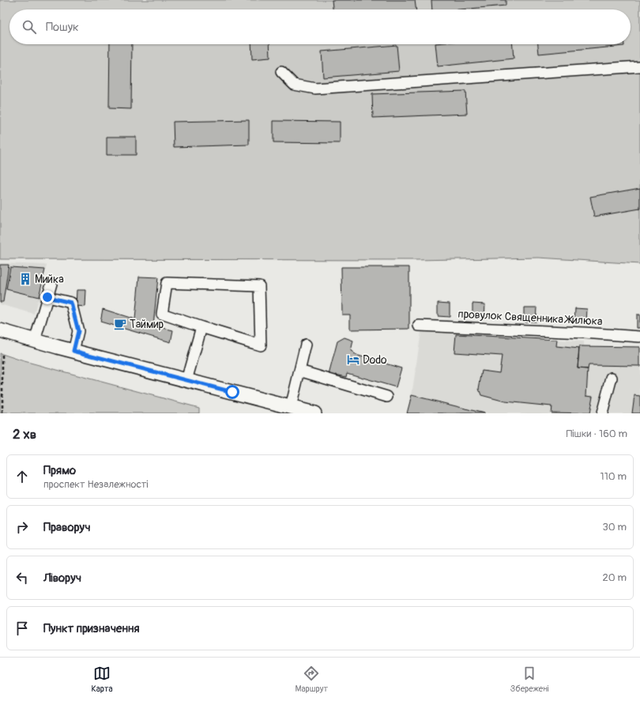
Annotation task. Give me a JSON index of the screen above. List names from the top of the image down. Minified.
{"streets":{"street":["провулок Священника Жилюка"]},"places":{"building":["Мийка"],"cafe":["Таймир"],"hotel":["Dodo"]},"page":{"search":"Пошук","heading":["2 хв","Пішки · 160 m"],"list":[["Прямо","проспект Незалежності","110 m"],["Праворуч","30 m"],["Ліворуч","20 m"],"Пункт призначення"],"nav":["Карта","Маршрут","Збережені"]}}
